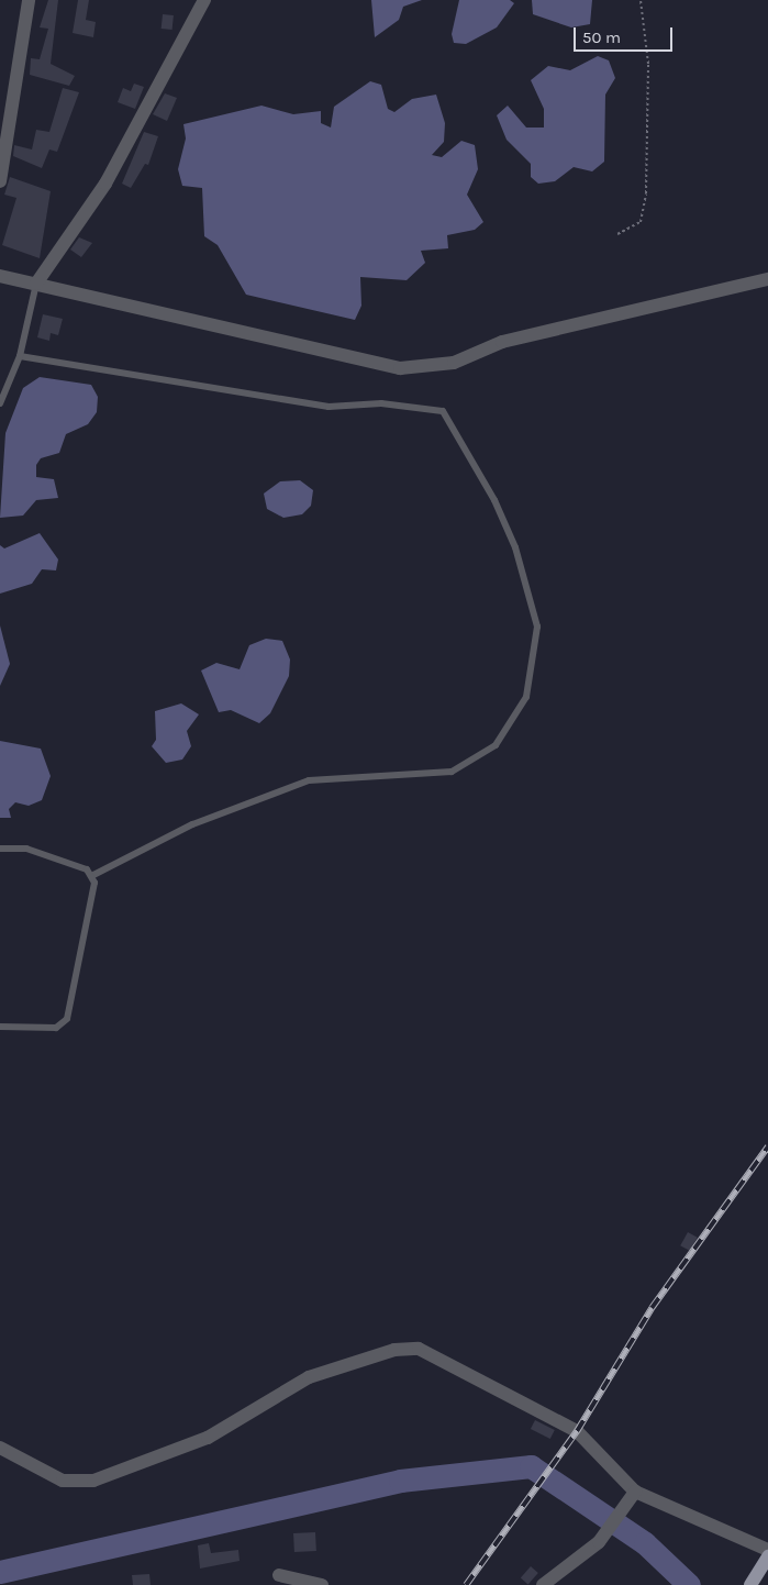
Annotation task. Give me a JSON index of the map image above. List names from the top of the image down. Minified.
{"scale_bar":"50 m"}
